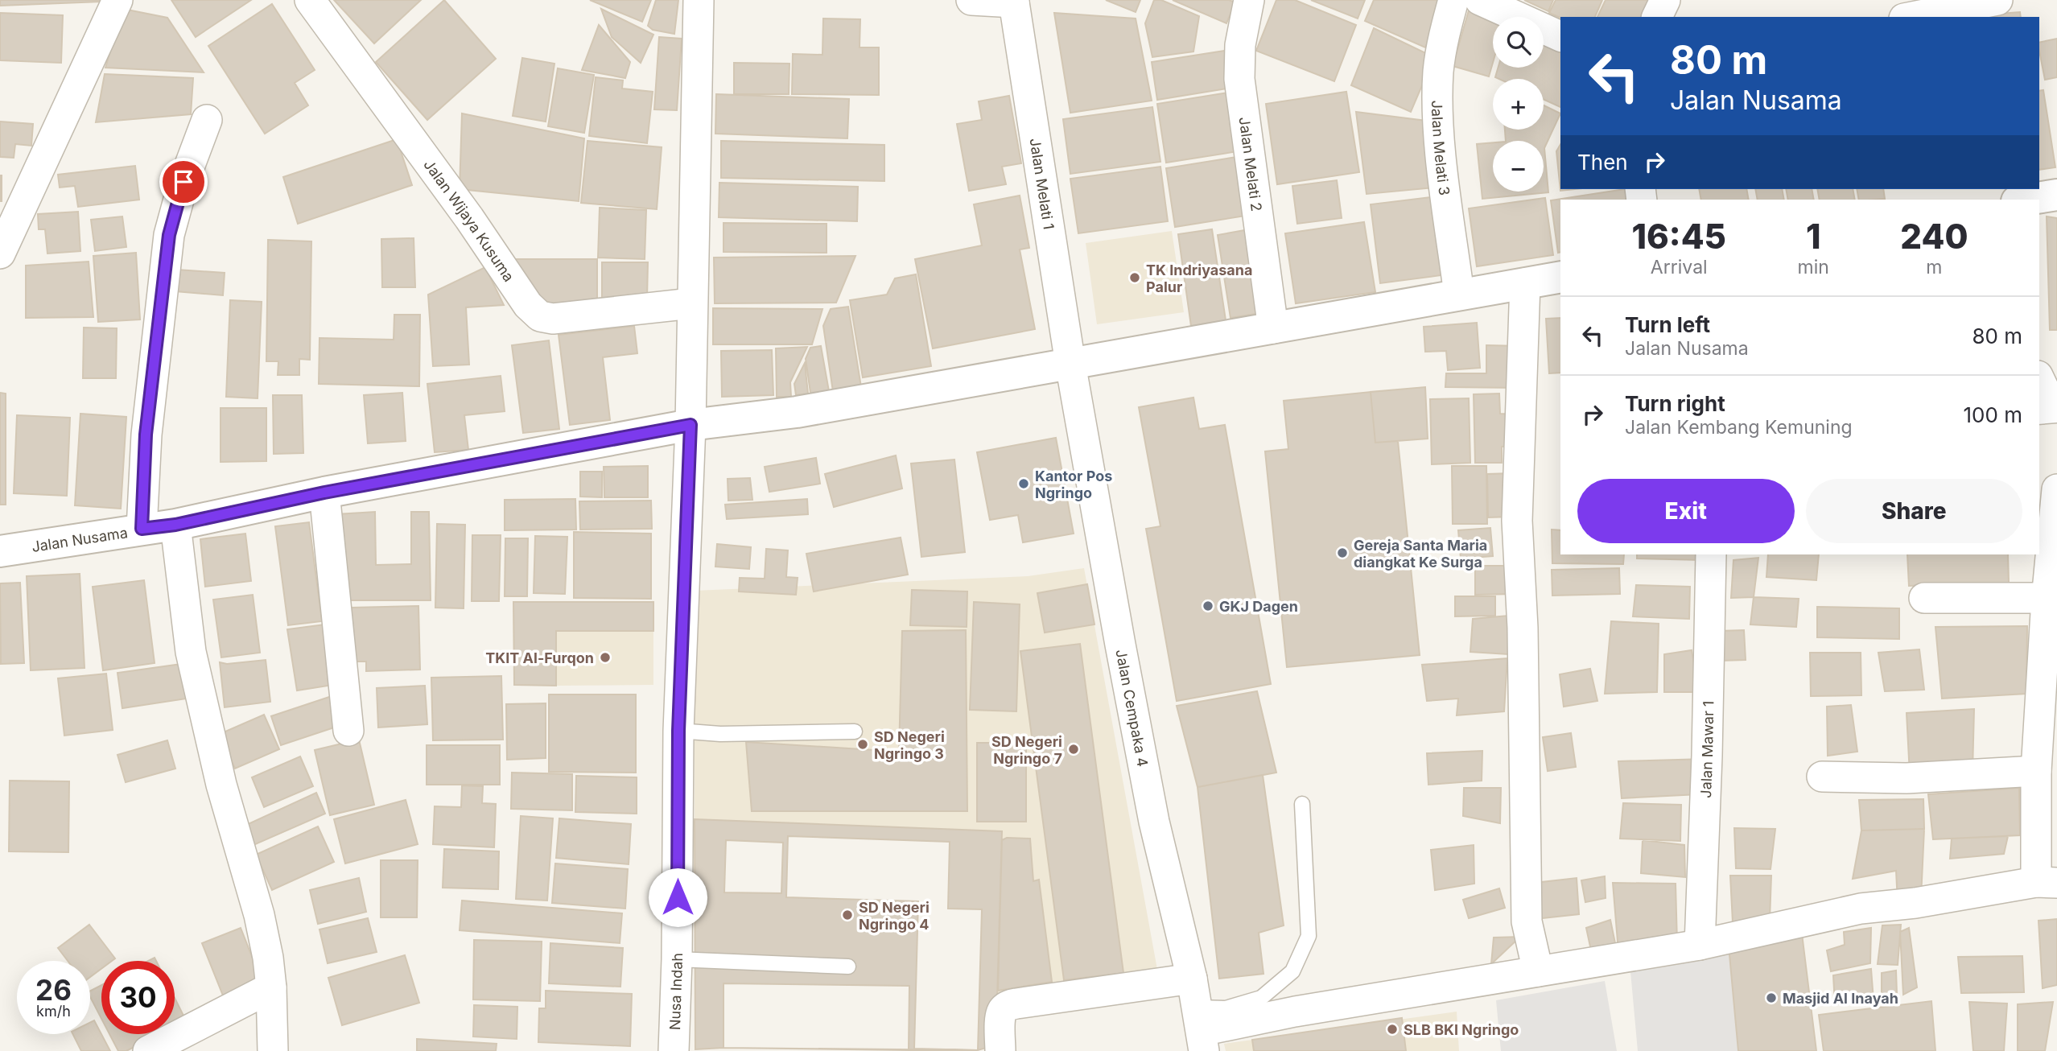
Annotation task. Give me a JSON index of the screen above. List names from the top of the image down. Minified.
{"streets":{"street":["Jalan Melati 3","Jalan Melati 2","Jalan Melati 1","Jalan Wijaya Kusuma","Jalan Nusama","Jalan Cempaka 4","Jalan Mawar 1","Nusa Indah"]},"crossings":[["Jalan Melati 3","Jalan Nusama"],["Jalan Melati 2","Jalan Nusama"],["Jalan Melati 1","Jalan Nusama"],["Jalan Melati 1","Jalan Cempaka 4"],["Jalan Wijaya Kusuma","Nusa Indah"],["Jalan Nusama","Jalan Cempaka 4"],["Jalan Nusama","Nusa Indah"]],"places":["TK Indriyasana Palur","Kantor Pos Ngringo","Gereja Santa Maria diangkat Ke Surga","GKJ Dagen","TKIT Al-Furqon","SD Negeri Ngringo 3","SD Negeri Ngringo 7","SD Negeri Ngringo 4","Masjid Al Inayah","SLB BKI Ngringo"],"page":{"map_buttons":["+","−"],"turn":["80 m","Jalan Nusama"],"then":"Then","eta":["16:45","Arrival","1","min","240","m"],"list":[{"name":"Turn left","note":"Jalan Nusama","value":"80 m"},{"name":"Turn right","note":"Jalan Kembang Kemuning","value":"100 m"}],"buttons":["Exit","Share"],"speed":"26 km/h","limit":"30"}}
